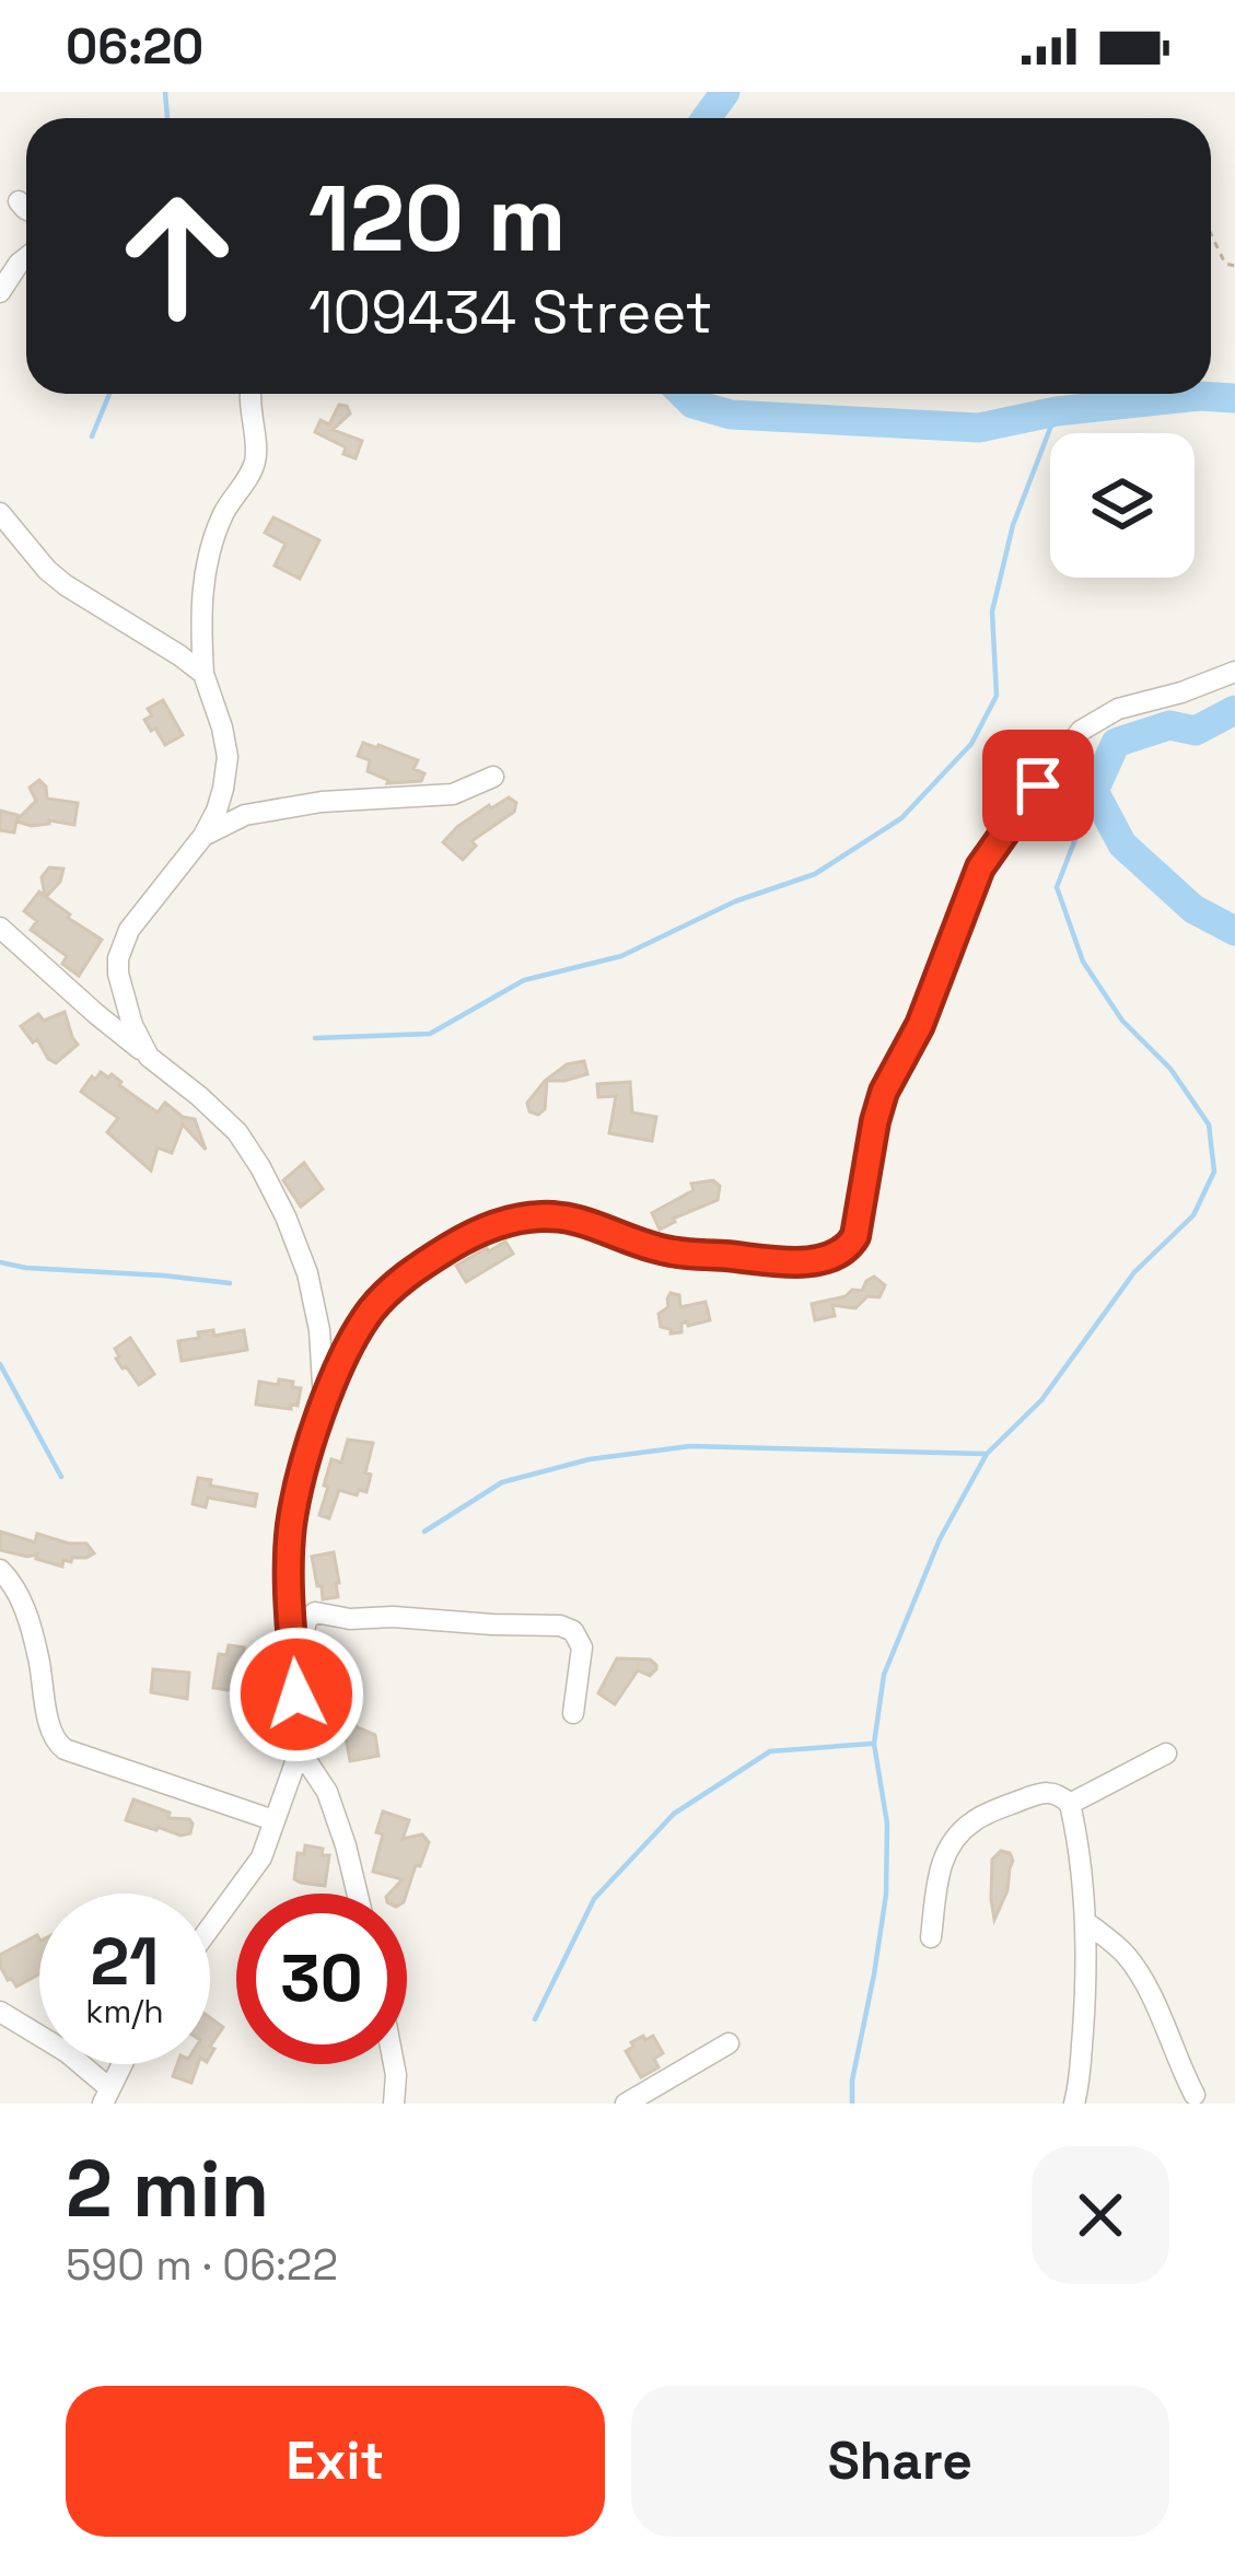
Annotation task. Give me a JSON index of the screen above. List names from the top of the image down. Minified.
{"page":{"status":"06:20","turn":["120 m","109434 Street"],"speed":"21 km/h","limit":"30","heading":["2 min","590 m · 06:22"],"buttons":["Exit","Share"]}}
